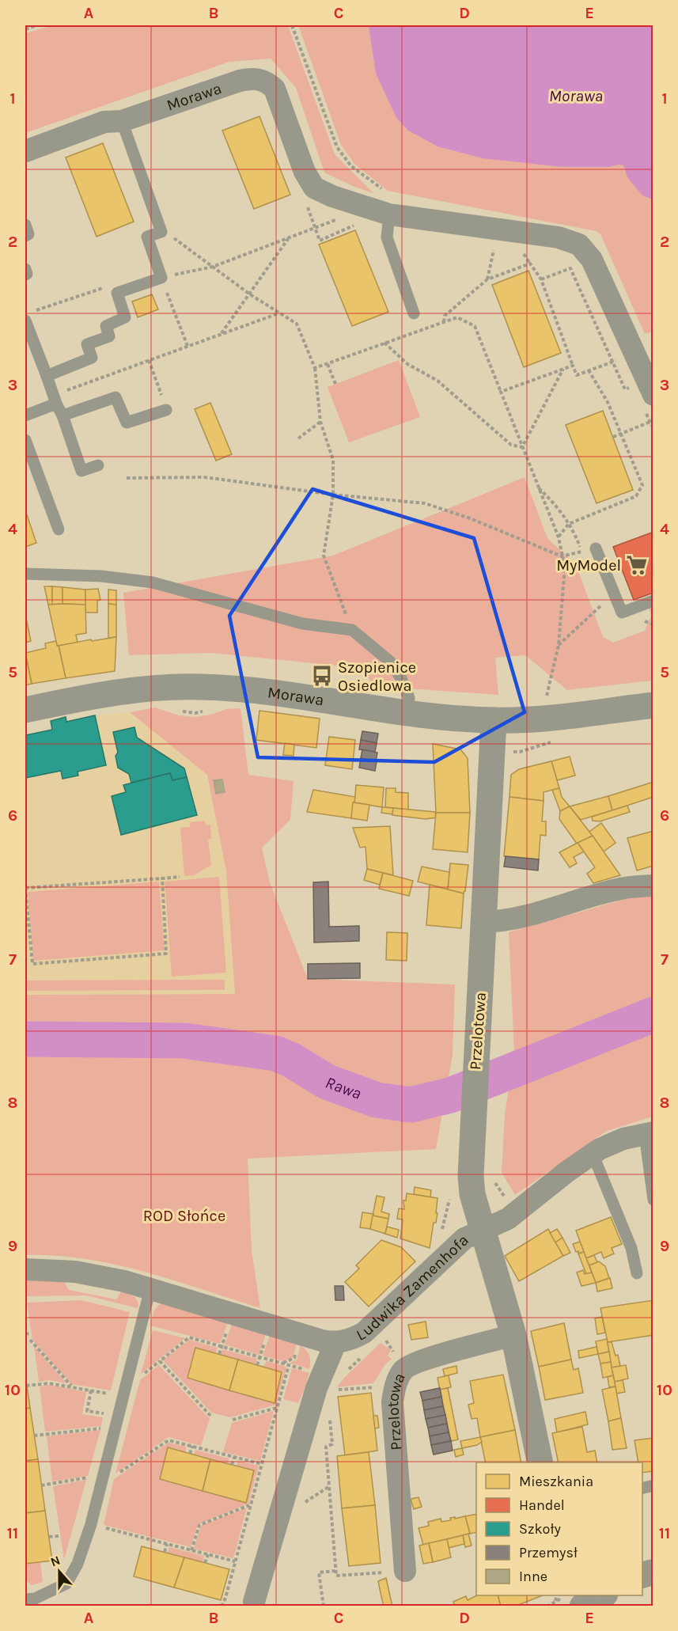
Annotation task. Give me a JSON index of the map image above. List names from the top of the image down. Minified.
{"streets":{"street":["Morawa","Przelotowa","Ludwika Zamenhofa"]},"crossings":[["Morawa","Przelotowa"],["Przelotowa","Ludwika Zamenhofa"]],"water":["Morawa","Rawa"],"parks":["ROD Słońce"],"places":{"supermarket":["MyModel"],"bus stop":["Szopienice Osiedlowa"]},"legend":["Mieszkania","Handel","Szkoły","Przemysł","Inne"],"north":"top","grid":{"columns":["A","B","C","D","E"],"rows":["1","2","3","4","5","6","7","8","9","10","11"]}}
